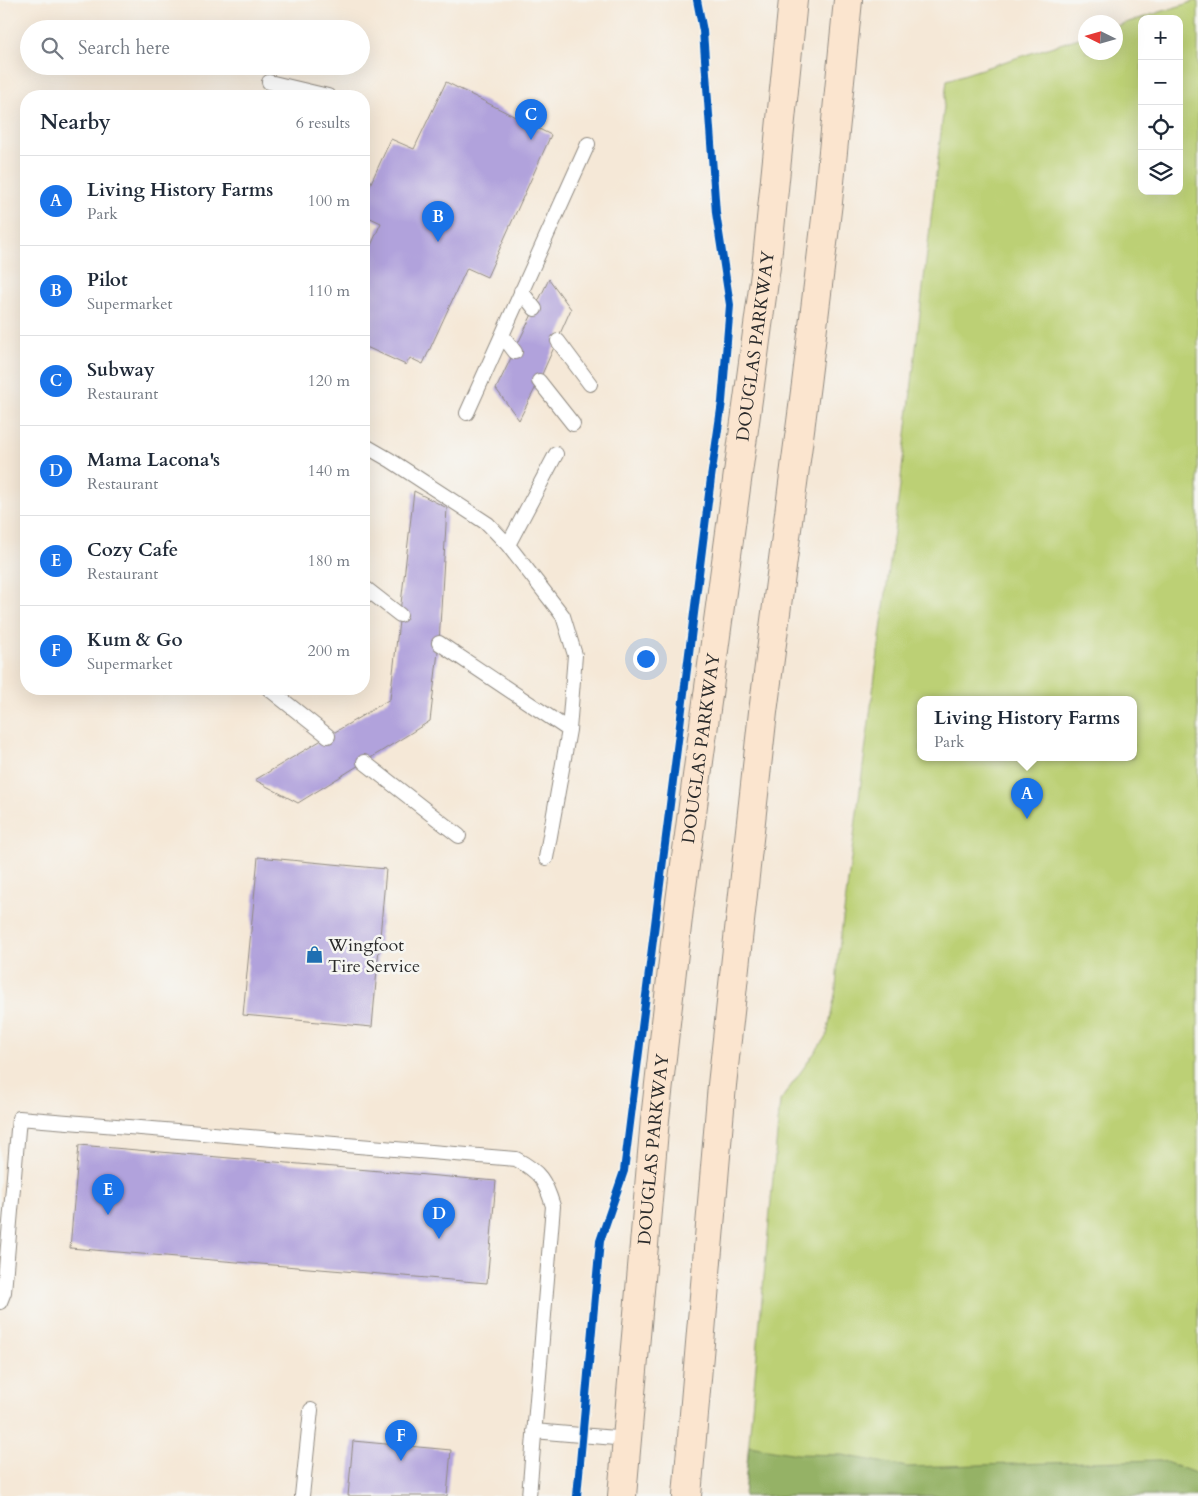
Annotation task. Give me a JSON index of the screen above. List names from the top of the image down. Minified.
{"streets":{"main road":["DOUGLAS PARKWAY"]},"places":{"shop":["Wingfoot Tire Service"]},"north":"left","page":{"map_buttons":["+","−"],"search":"Search here","heading":["Nearby","6 results"],"pins":["C","B","A","E","D","F"],"list":[{"mark":"A","name":"Living History Farms","note":"Park","value":"100 m"},{"mark":"B","name":"Pilot","note":"Supermarket","value":"110 m"},{"mark":"C","name":"Subway","note":"Restaurant","value":"120 m"},{"mark":"D","name":"Mama Lacona's","note":"Restaurant","value":"140 m"},{"mark":"E","name":"Cozy Cafe","note":"Restaurant","value":"180 m"},{"mark":"F","name":"Kum & Go","note":"Supermarket","value":"200 m"}],"popup":["Living History Farms","Park"]}}
